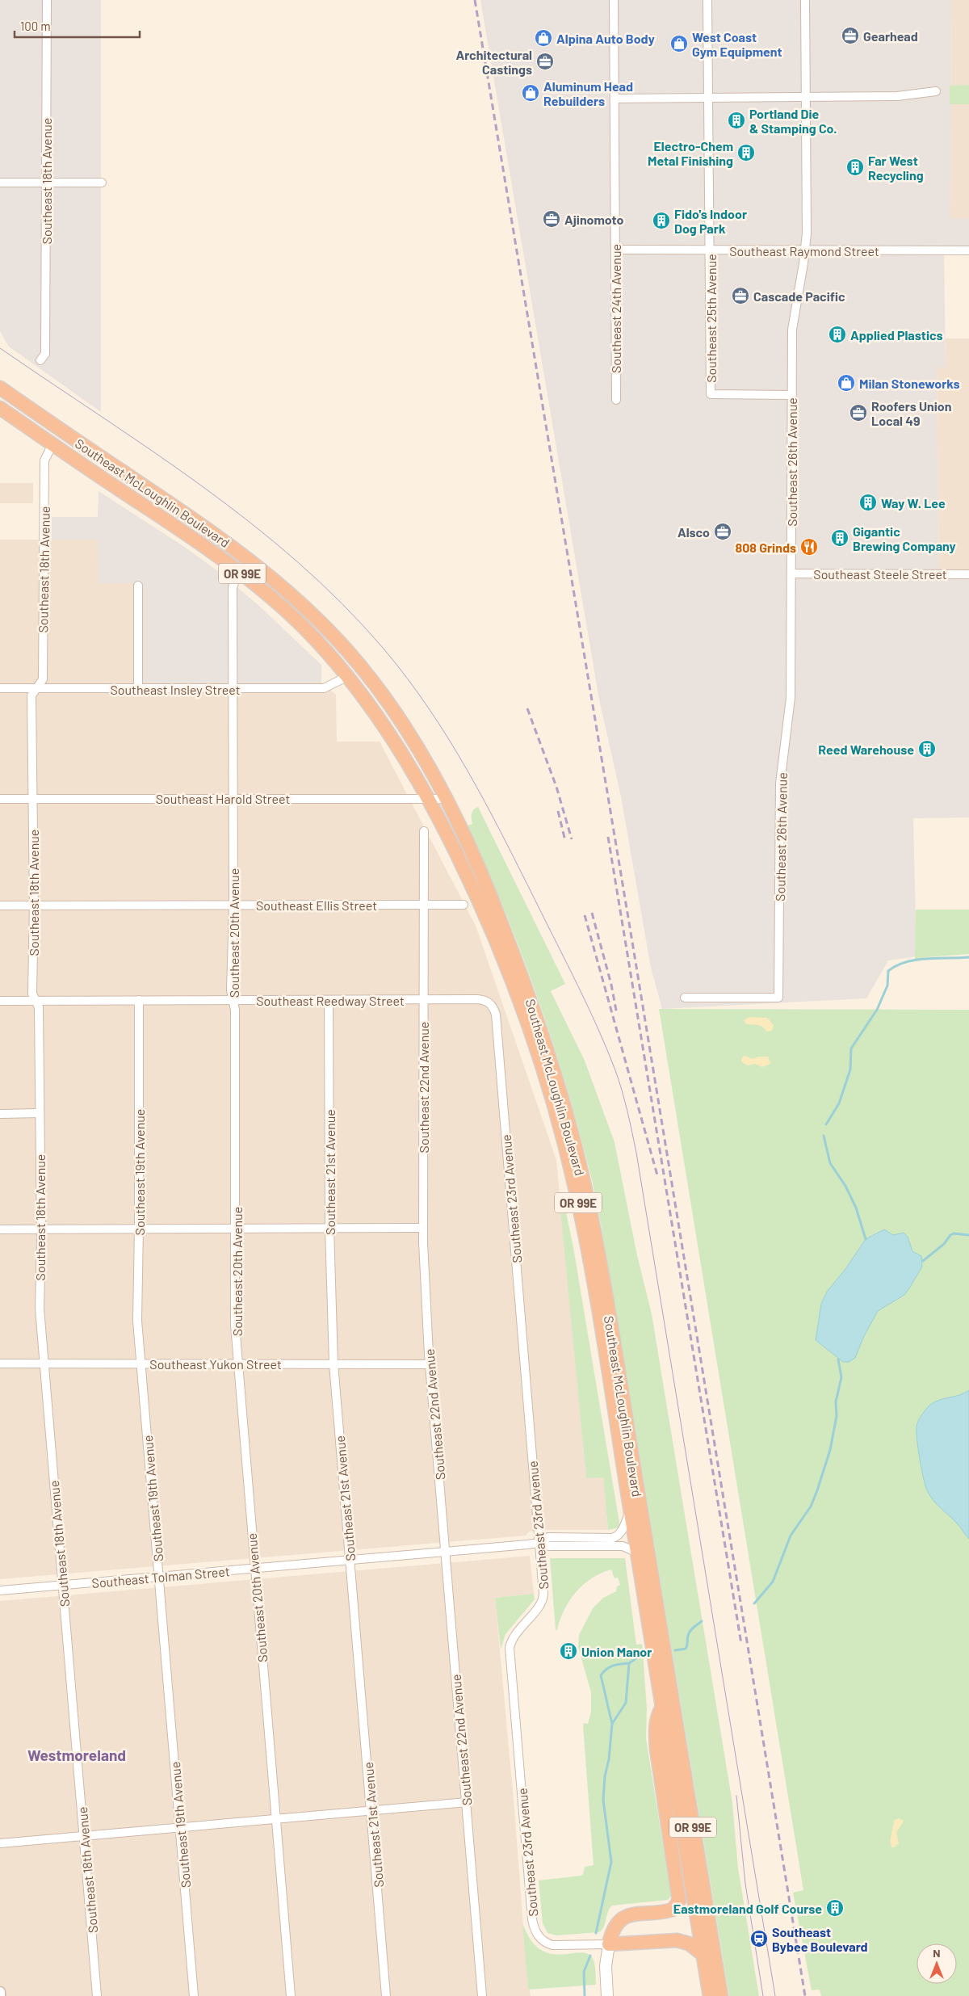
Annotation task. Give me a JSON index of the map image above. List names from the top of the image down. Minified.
{"streets":{"highway":["Southeast McLoughlin Boulevard","OR 99E"],"street":["Southeast 18th Avenue","Southeast Raymond Street","Southeast 24th Avenue","Southeast 25th Avenue","Southeast 26th Avenue","Southeast Steele Street","Southeast Insley Street","Southeast Harold Street","Southeast Ellis Street","Southeast 20th Avenue","Southeast Reedway Street","Southeast 22nd Avenue","Southeast 19th Avenue","Southeast 21st Avenue","Southeast 23rd Avenue","Southeast Yukon Street","Southeast Tolman Street"]},"crossings":[["Southeast 18th Avenue","Southeast McLoughlin Boulevard"],["Southeast 18th Avenue","Southeast Insley Street"],["Southeast 18th Avenue","Southeast Harold Street"],["Southeast 18th Avenue","Southeast Ellis Street"],["Southeast 18th Avenue","Southeast Reedway Street"],["Southeast 18th Avenue","Southeast Yukon Street"],["Southeast 18th Avenue","Southeast Tolman Street"],["Southeast Raymond Street","Southeast 24th Avenue"],["Southeast Raymond Street","Southeast 25th Avenue"],["Southeast Raymond Street","Southeast 26th Avenue"],["Southeast 25th Avenue","Southeast 26th Avenue"],["Southeast 26th Avenue","Southeast Steele Street"],["Southeast McLoughlin Boulevard","Southeast Insley Street"],["Southeast McLoughlin Boulevard","Southeast Harold Street"],["Southeast McLoughlin Boulevard","Southeast 20th Avenue"],["Southeast McLoughlin Boulevard","Southeast Tolman Street"],["Southeast Insley Street","Southeast 20th Avenue"],["Southeast Harold Street","Southeast 20th Avenue"],["Southeast Ellis Street","Southeast 20th Avenue"],["Southeast Ellis Street","Southeast 22nd Avenue"],["Southeast 20th Avenue","Southeast Reedway Street"],["Southeast 20th Avenue","Southeast Yukon Street"],["Southeast 20th Avenue","Southeast Tolman Street"],["Southeast Reedway Street","Southeast 22nd Avenue"],["Southeast Reedway Street","Southeast 19th Avenue"],["Southeast Reedway Street","Southeast 21st Avenue"],["Southeast Reedway Street","Southeast 23rd Avenue"],["Southeast 22nd Avenue","Southeast Yukon Street"],["Southeast 22nd Avenue","Southeast Tolman Street"],["Southeast 19th Avenue","Southeast Yukon Street"],["Southeast 19th Avenue","Southeast Tolman Street"],["Southeast 21st Avenue","Southeast Yukon Street"],["Southeast 21st Avenue","Southeast Tolman Street"],["Southeast 23rd Avenue","Southeast Tolman Street"]],"districts":["Westmoreland"],"places":{"office":["Gearhead","Architectural Castings","Ajinomoto","Cascade Pacific","Roofers Union Local 49","Alsco"],"shop":["Alpina Auto Body","West Coast Gym Equipment","Aluminum Head Rebuilders","Milan Stoneworks"],"building":["Portland Die & Stamping Co.","Electro-Chem Metal Finishing","Far West Recycling","Fido's Indoor Dog Park","Applied Plastics","Way W. Lee","Gigantic Brewing Company","Reed Warehouse","Union Manor","Eastmoreland Golf Course"],"restaurant":["808 Grinds"],"station":["Southeast Bybee Boulevard"]},"scale_bar":"100 m","north":"top"}
